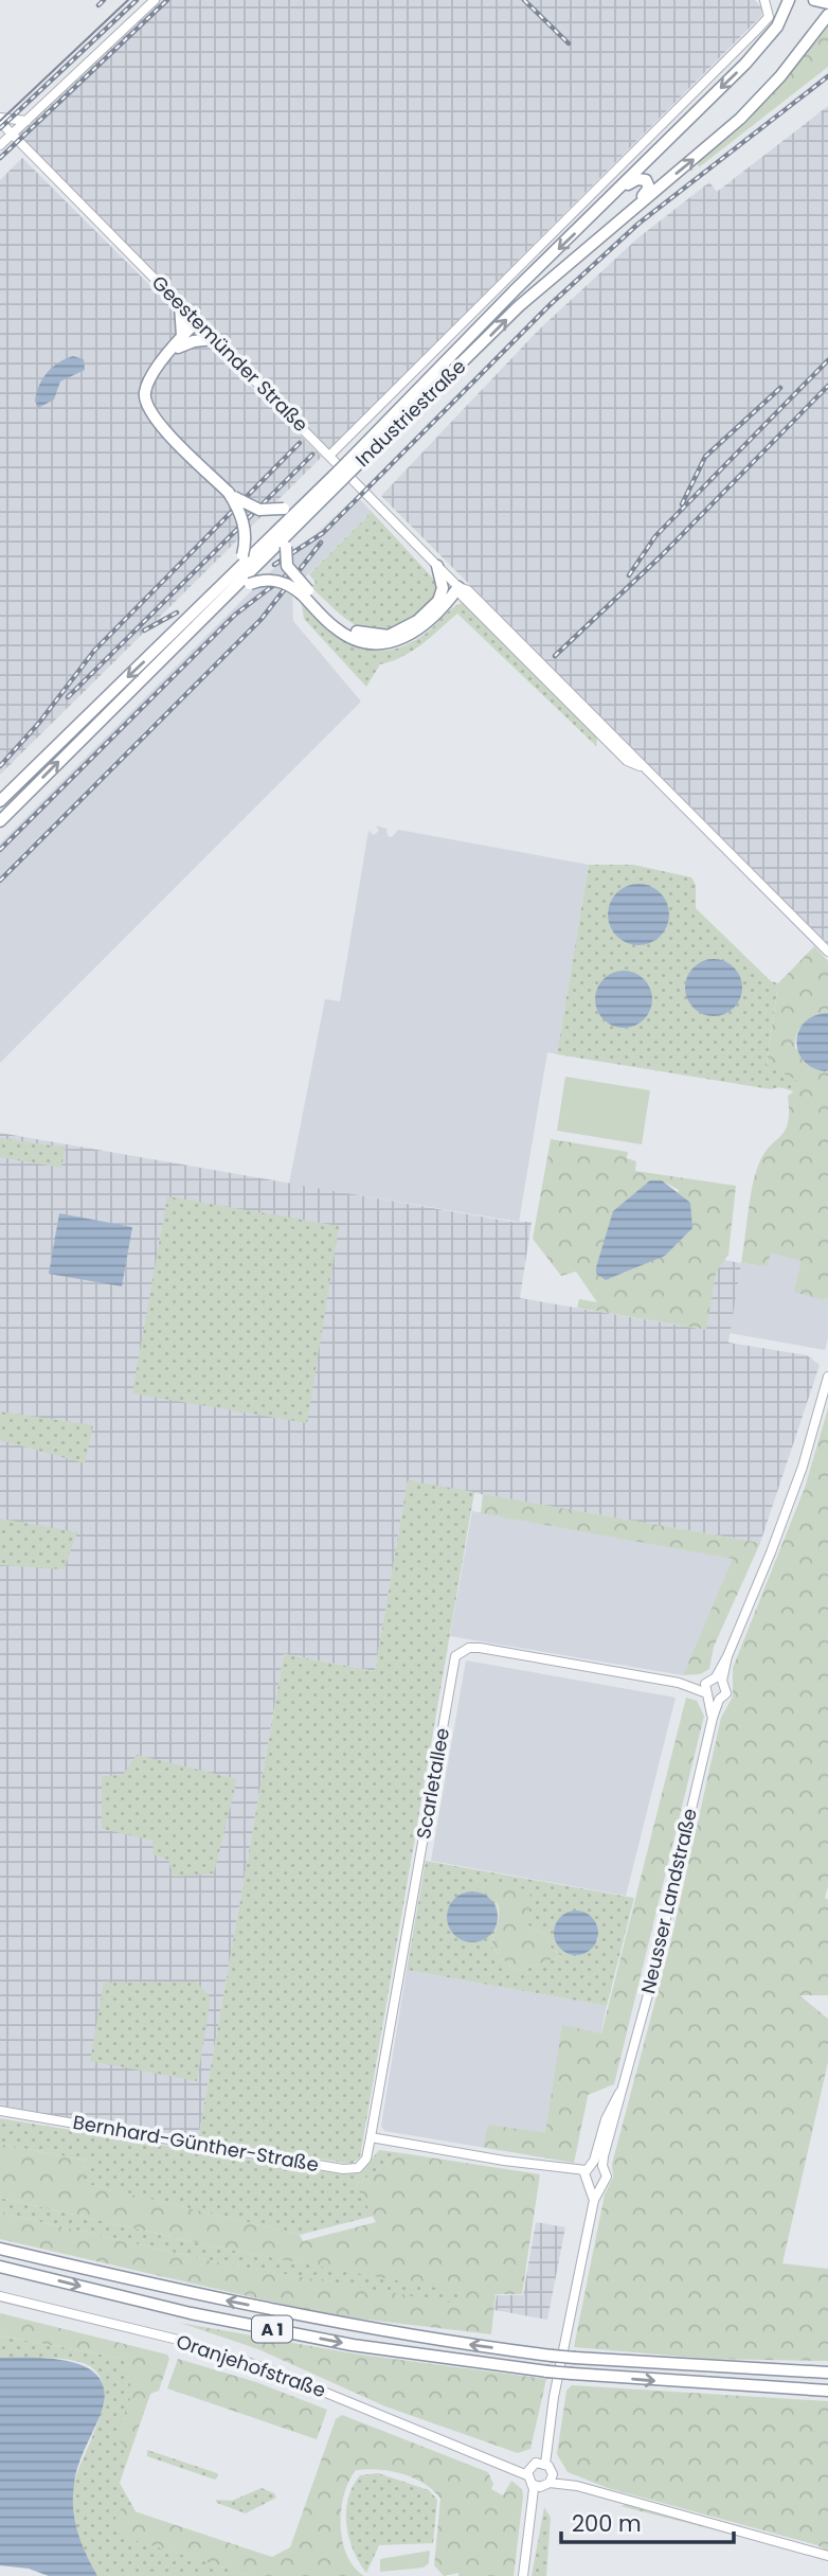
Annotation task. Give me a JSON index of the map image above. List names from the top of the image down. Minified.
{"streets":{"highway":["Industriestraße","A 1"],"street":["Geestemünder Straße","Scarletallee","Neusser Landstraße","Bernhard-Günther-Straße","Oranjehofstraße"]},"crossings":[["Geestemünder Straße","Industriestraße"],["Scarletallee","Neusser Landstraße"],["Scarletallee","Bernhard-Günther-Straße"],["Neusser Landstraße","Oranjehofstraße"]],"scale_bar":"200 m"}
